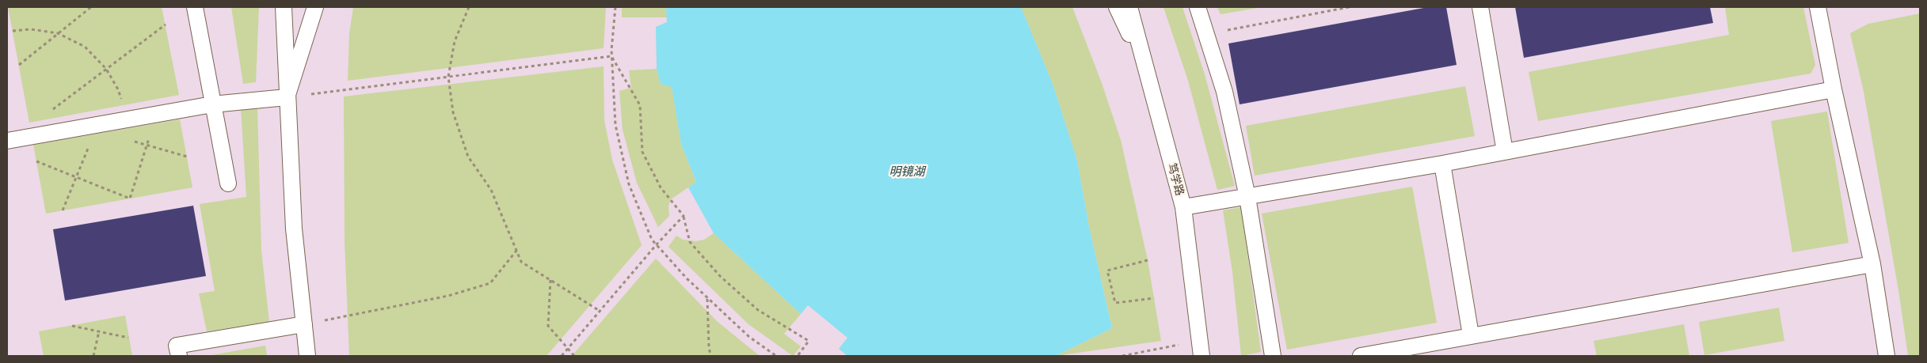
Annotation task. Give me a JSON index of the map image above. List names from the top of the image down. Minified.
{"streets":{"lane":["笃学路"]},"water":["明镜湖"]}
